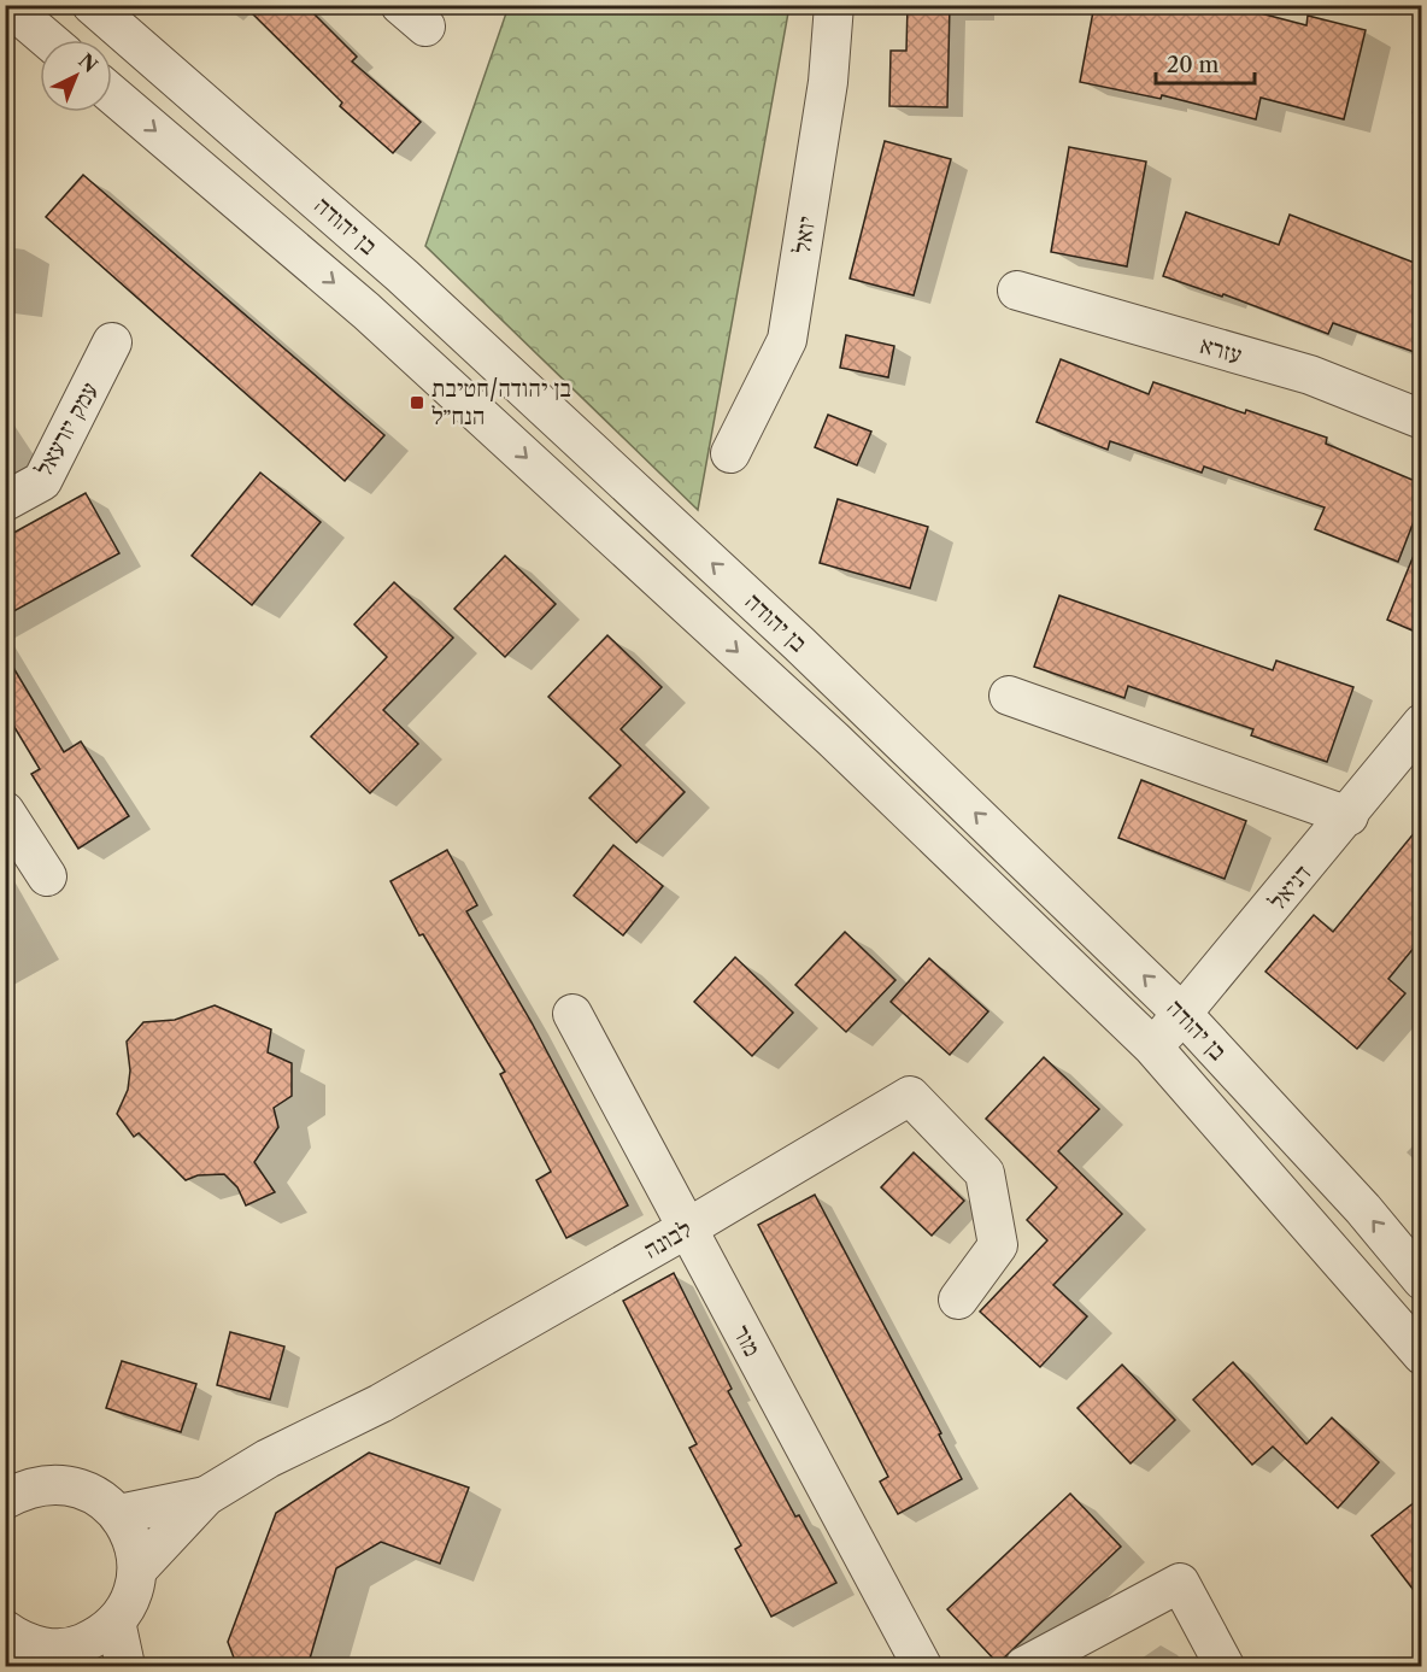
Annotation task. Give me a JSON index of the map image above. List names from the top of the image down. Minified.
{"streets":{"street":["בן יהודה","יואל","עזרא","עמק יזרעאל","דניאל","לבונה","מור"]},"crossings":[["בן יהודה","דניאל"],["לבונה","מור"]],"places":{"transit":["בן יהודה/חטיבת הנח״ל"]},"scale_bar":"20 m","north":"top right"}
